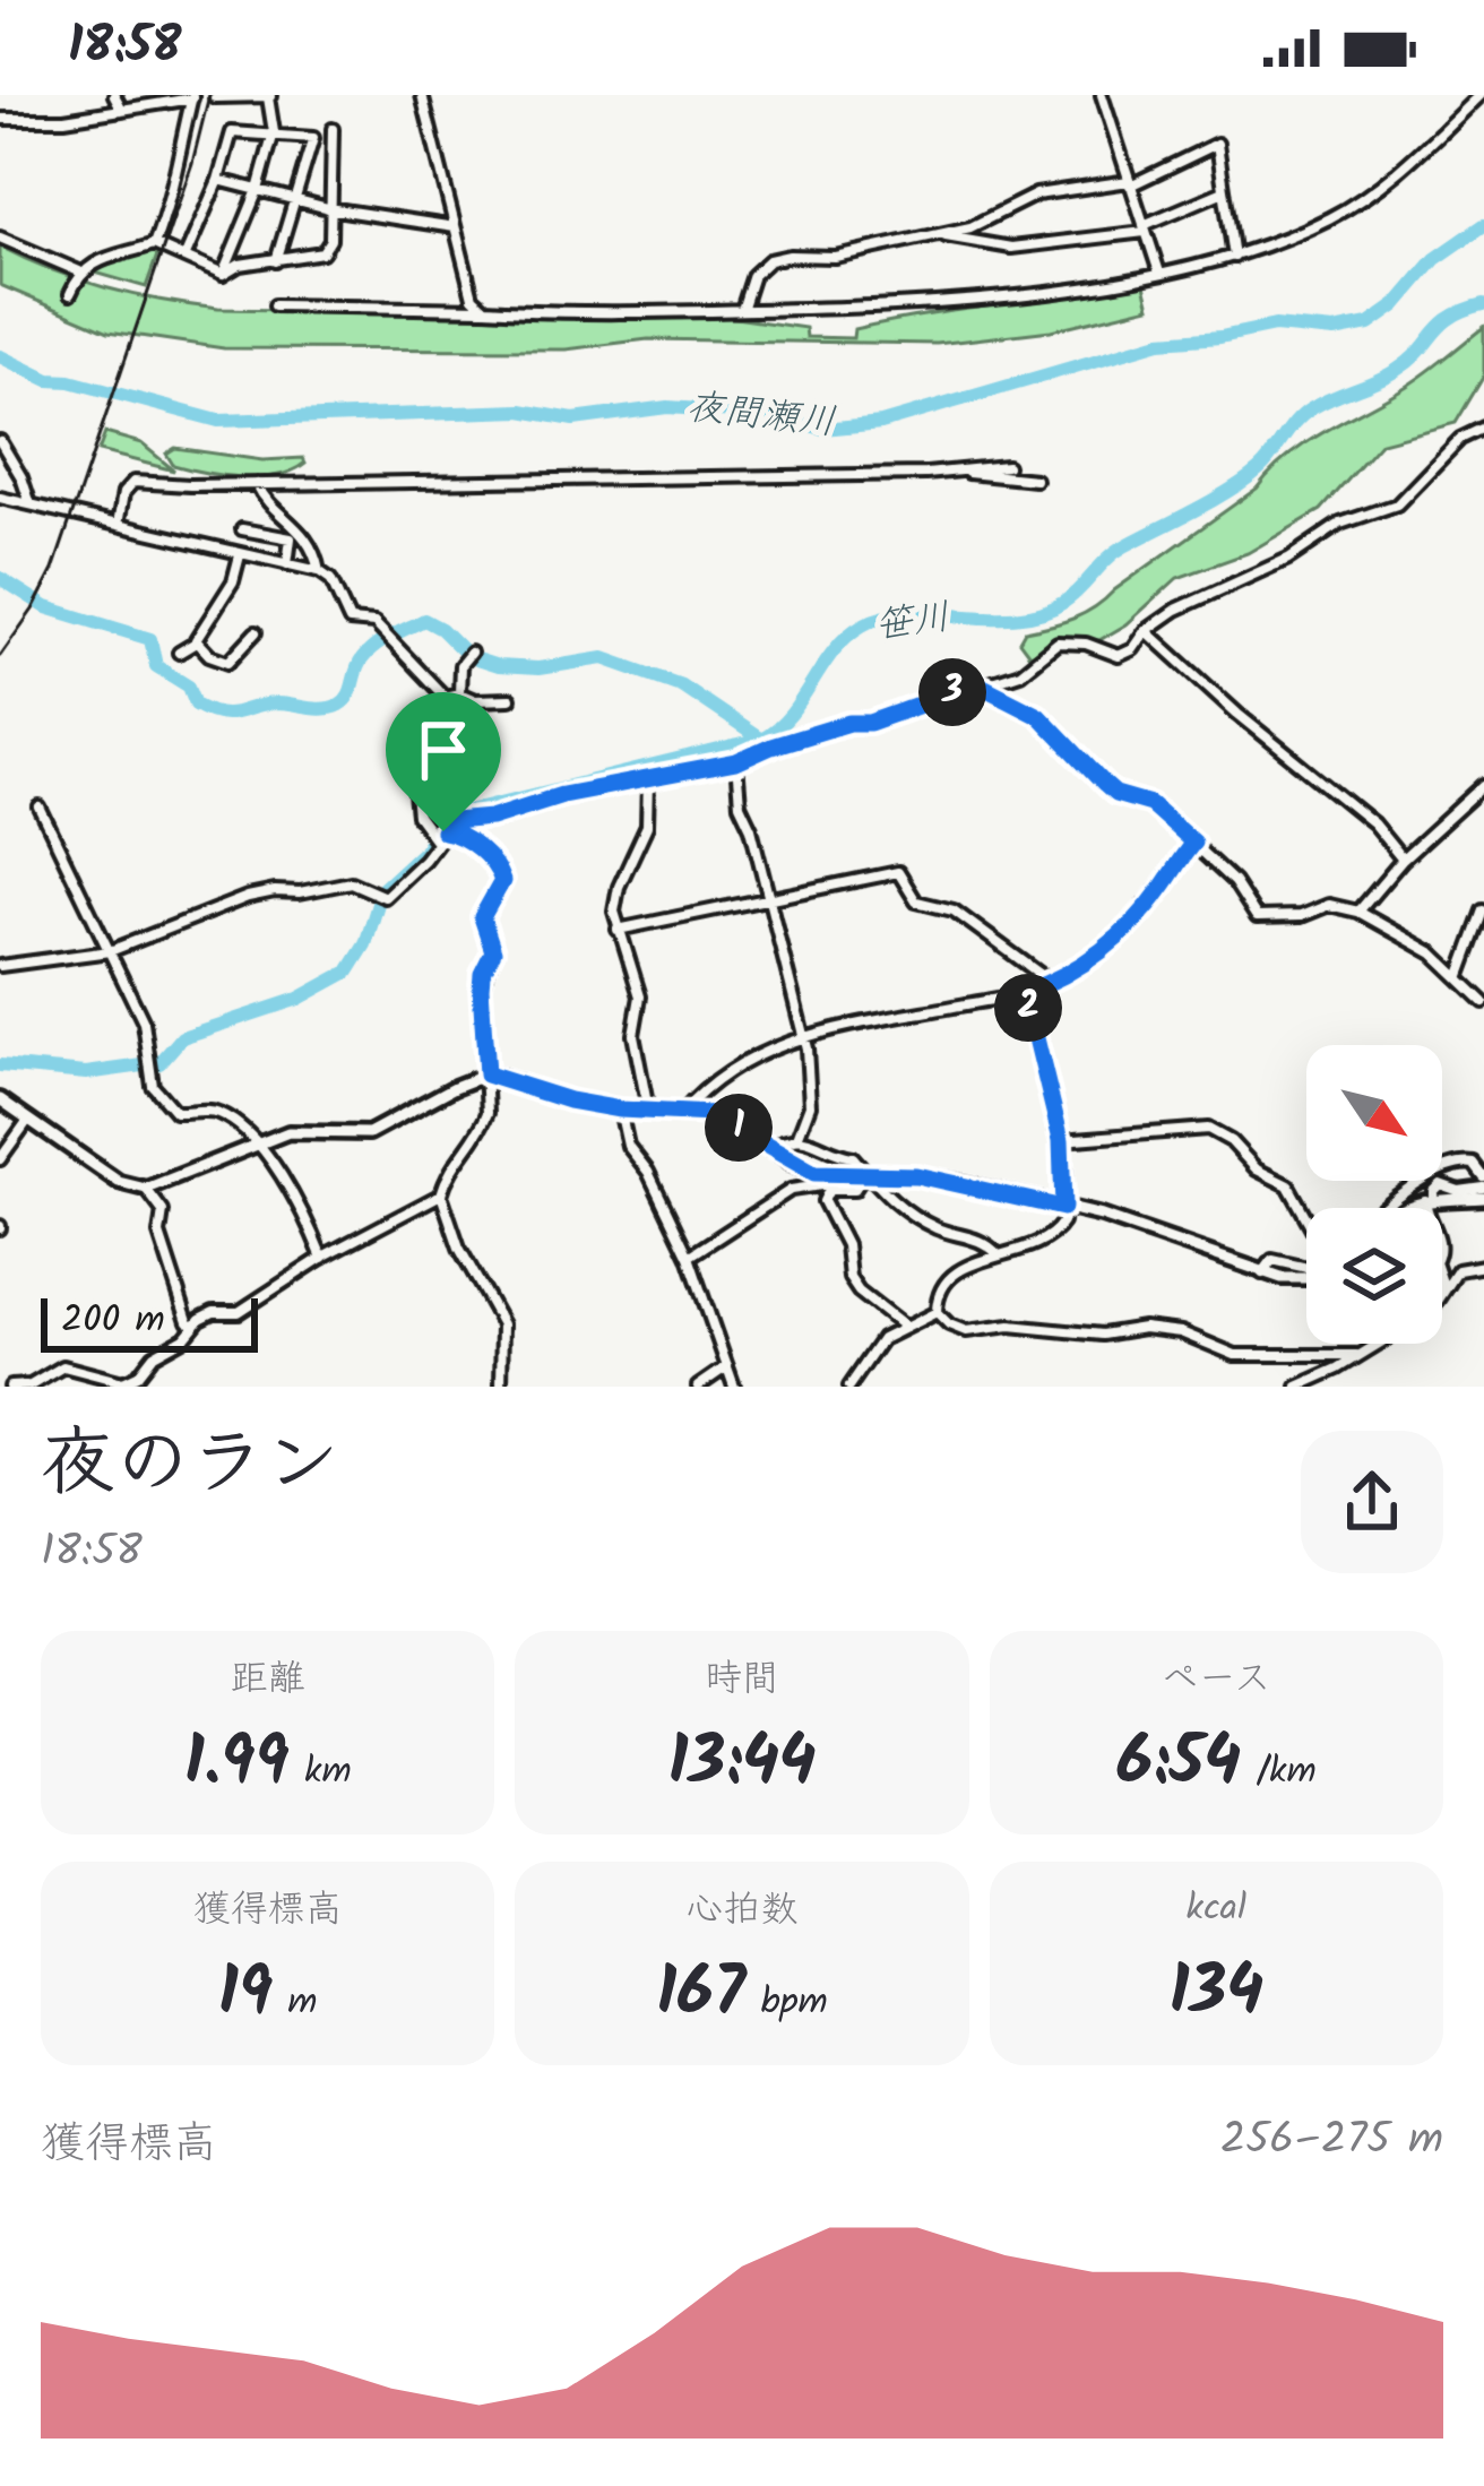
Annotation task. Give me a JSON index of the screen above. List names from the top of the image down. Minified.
{"water":["夜間瀬川","笹川"],"scale_bar":"200 m","north":"bottom right","page":{"status":"18:58","pins":["3","2","1"],"scale":"200 m","heading":["夜のラン","18:58"],"stats":[["距離","1.99 km"],["時間","13:44"],["ペース","6:54 /km"],["獲得標高","19 m"],["心拍数","167 bpm"],["kcal","134"]],"chart":["獲得標高","256–275 m"]}}
